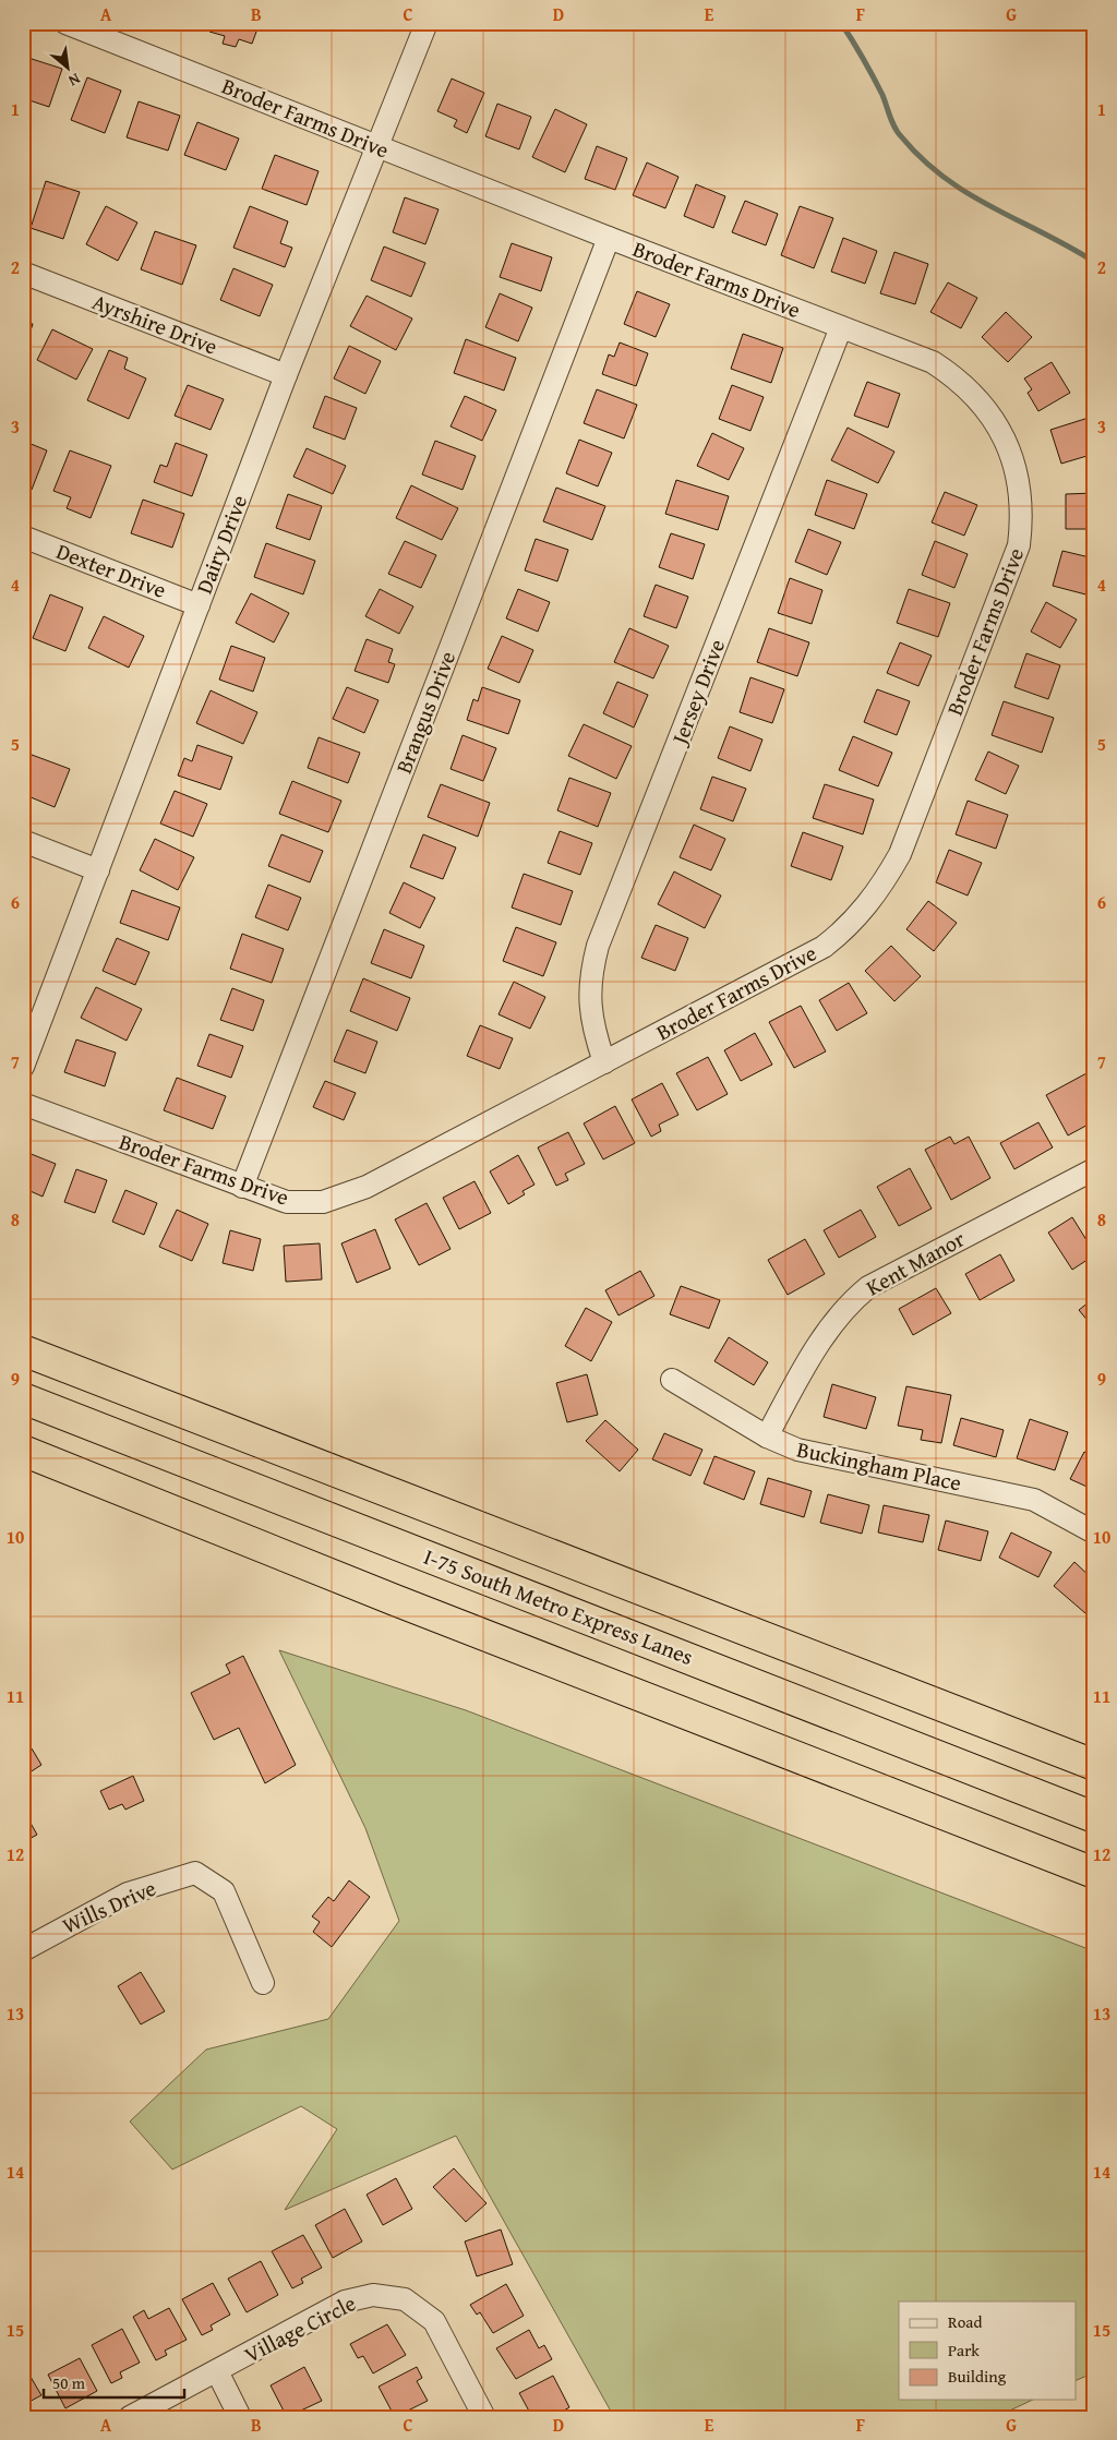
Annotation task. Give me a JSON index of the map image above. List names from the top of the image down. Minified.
{"streets":{"highway":["I-75 South Metro Express Lanes"],"street":["Broder Farms Drive","Ayrshire Drive","Dairy Drive","Dexter Drive","Jersey Drive","Brangus Drive","Kent Manor","Buckingham Place","Wills Drive","Village Circle"]},"crossings":[["Broder Farms Drive","Dairy Drive"],["Broder Farms Drive","Jersey Drive"],["Broder Farms Drive","Brangus Drive"],["Ayrshire Drive","Dairy Drive"],["Dairy Drive","Dexter Drive"],["Kent Manor","Buckingham Place"]],"legend":["Road","Park","Building"],"scale_bar":"50 m","north":"bottom right","grid":{"columns":["A","B","C","D","E","F","G"],"rows":["1","2","3","4","5","6","7","8","9","10","11","12","13","14","15"]}}
